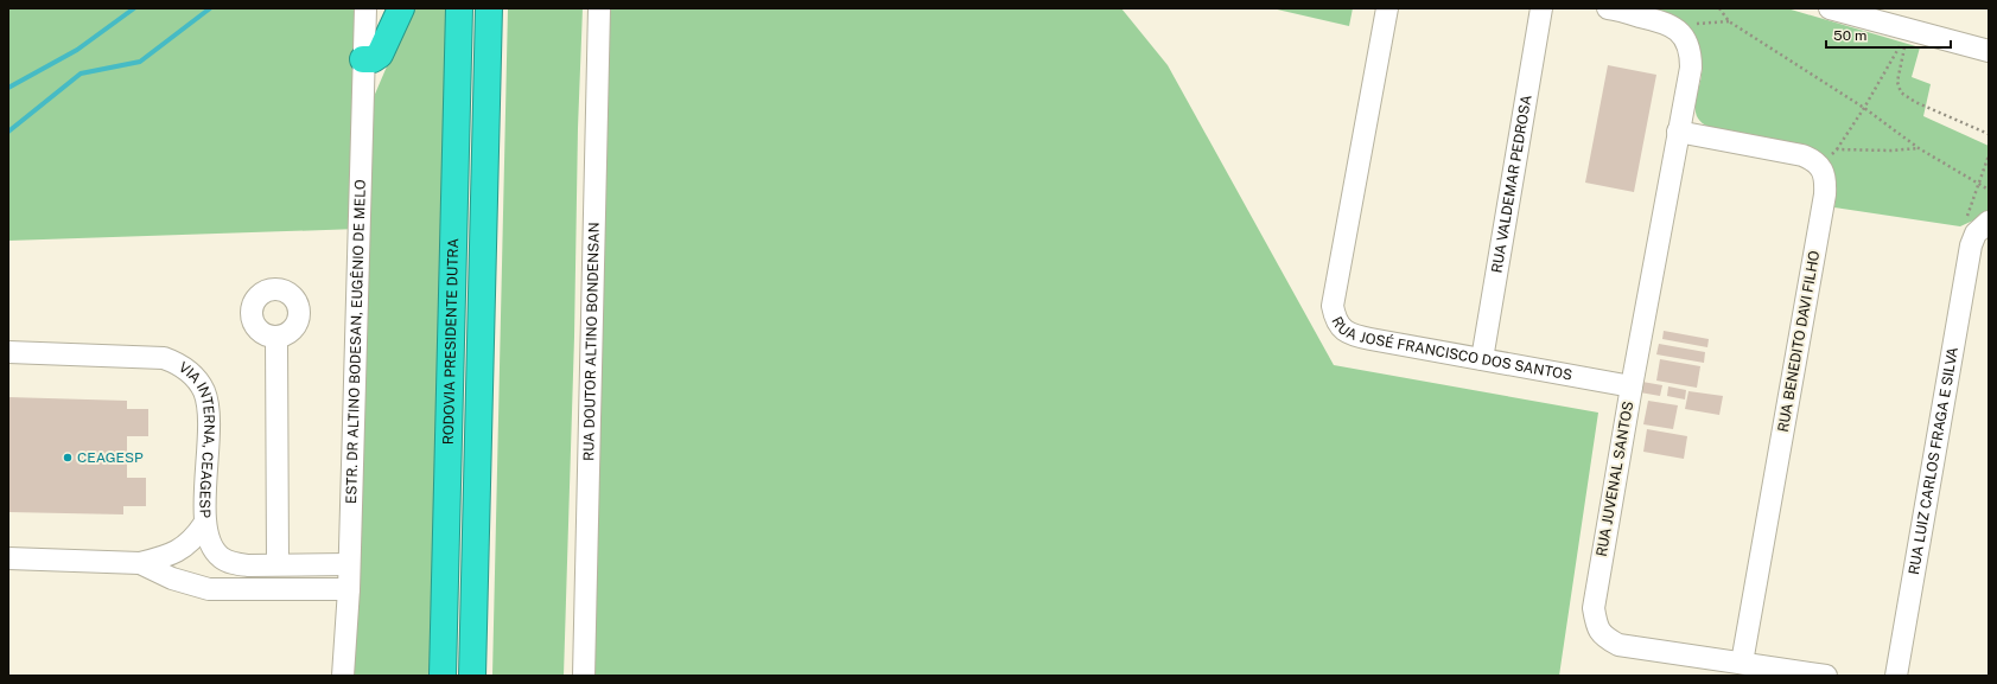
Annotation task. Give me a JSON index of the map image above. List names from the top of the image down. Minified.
{"streets":{"highway":["RODOVIA PRESIDENTE DUTRA"],"street":["RUA VALDEMAR PEDROSA","RUA DOUTOR ALTINO BONDENSAN","RUA BENEDITO DAVI FILHO","ESTR. DR ALTINO BODESAN, EUGÊNIO DE MELO","RUA JOSÉ FRANCISCO DOS SANTOS","VIA INTERNA, CEAGESP","RUA LUIZ CARLOS FRAGA E SILVA","RUA JUVENAL SANTOS"]},"crossings":[["RUA VALDEMAR PEDROSA","RUA JOSÉ FRANCISCO DOS SANTOS"],["RUA BENEDITO DAVI FILHO","RUA JUVENAL SANTOS"],["ESTR. DR ALTINO BODESAN, EUGÊNIO DE MELO","VIA INTERNA, CEAGESP"],["RUA JOSÉ FRANCISCO DOS SANTOS","RUA JUVENAL SANTOS"]],"places":["CEAGESP"],"scale_bar":"50 m"}
